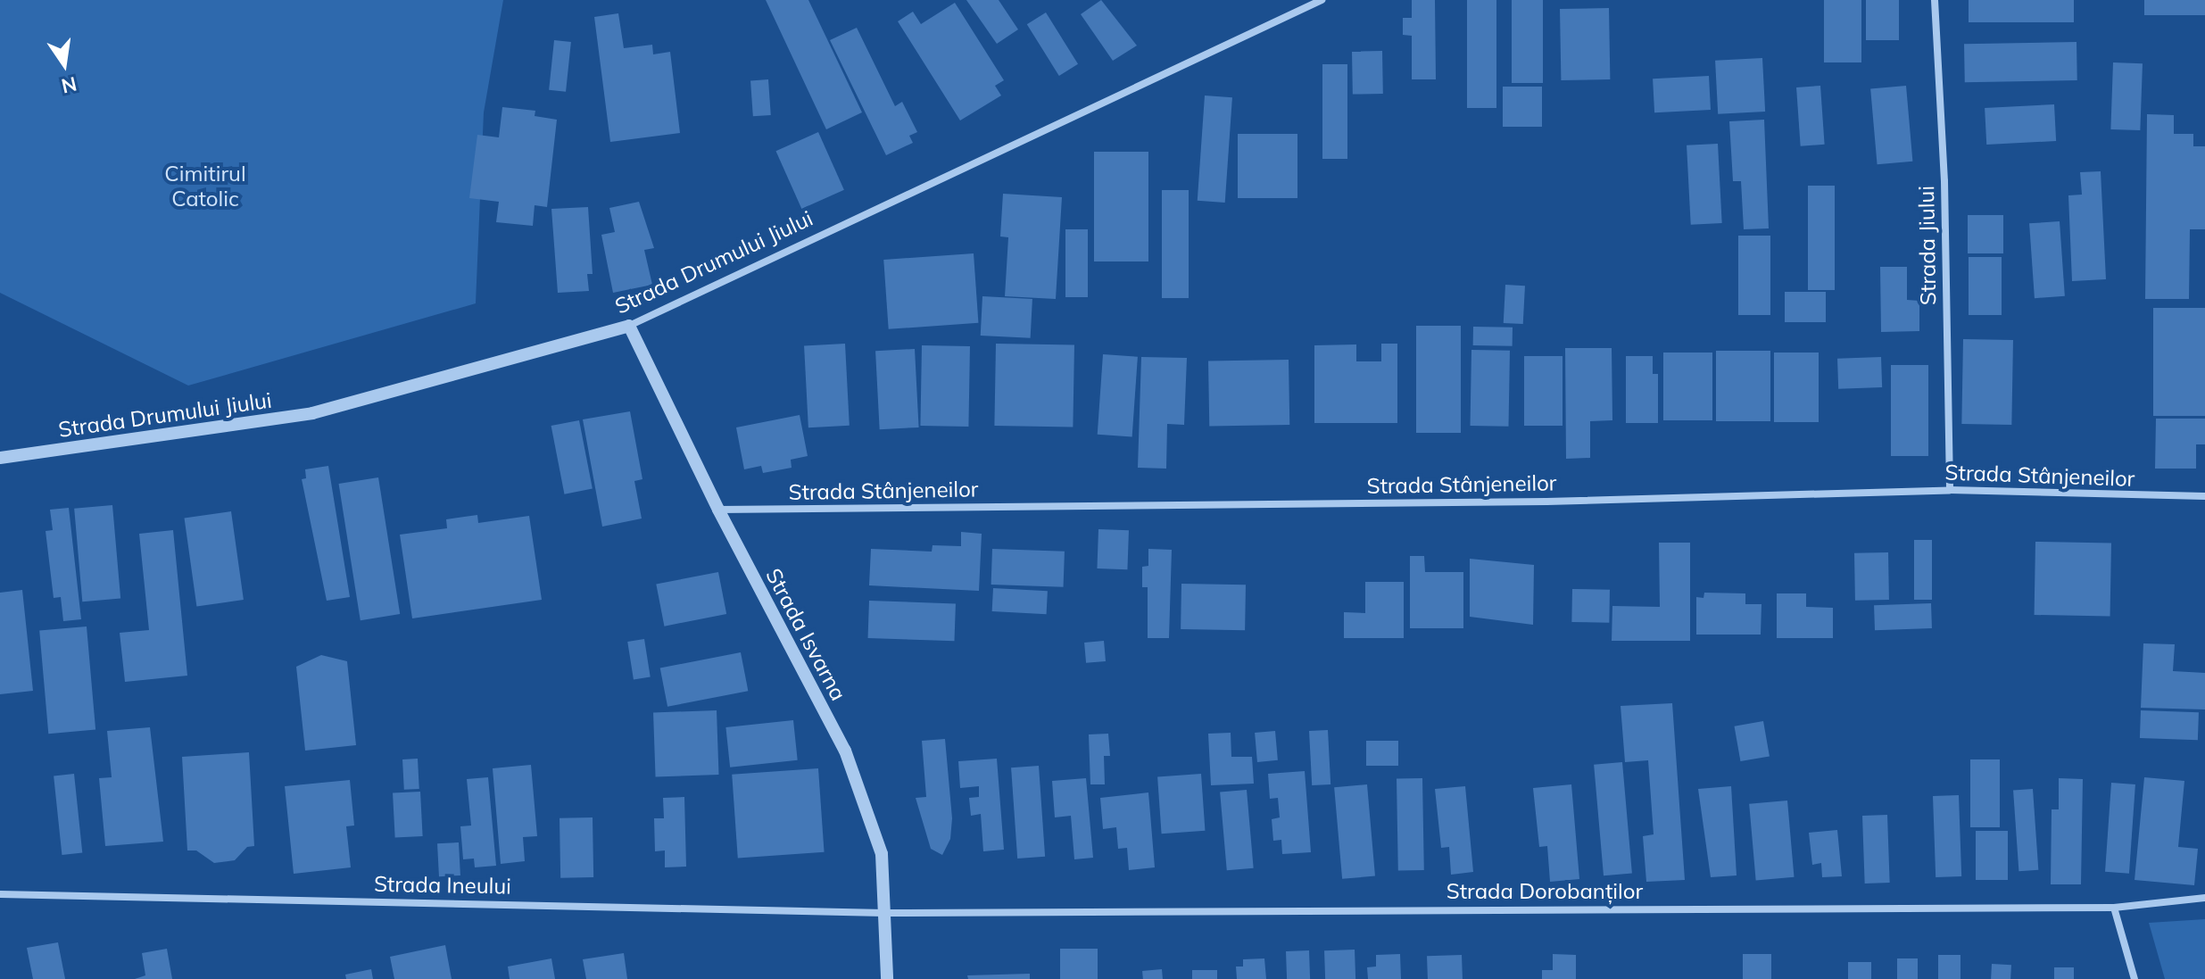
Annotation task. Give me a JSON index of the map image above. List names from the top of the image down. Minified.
{"streets":{"street":["Strada Jiului","Strada Drumului Jiului","Strada Stânjeneilor","Strada Isvarna","Strada Ineului","Strada Dorobanților"]},"crossings":[["Strada Jiului","Strada Stânjeneilor"],["Strada Drumului Jiului","Strada Isvarna"],["Strada Stânjeneilor","Strada Isvarna"],["Strada Isvarna","Strada Ineului"],["Strada Isvarna","Strada Dorobanților"],["Strada Ineului","Strada Dorobanților"]],"parks":["Cimitirul Catolic"],"north":"bottom"}
